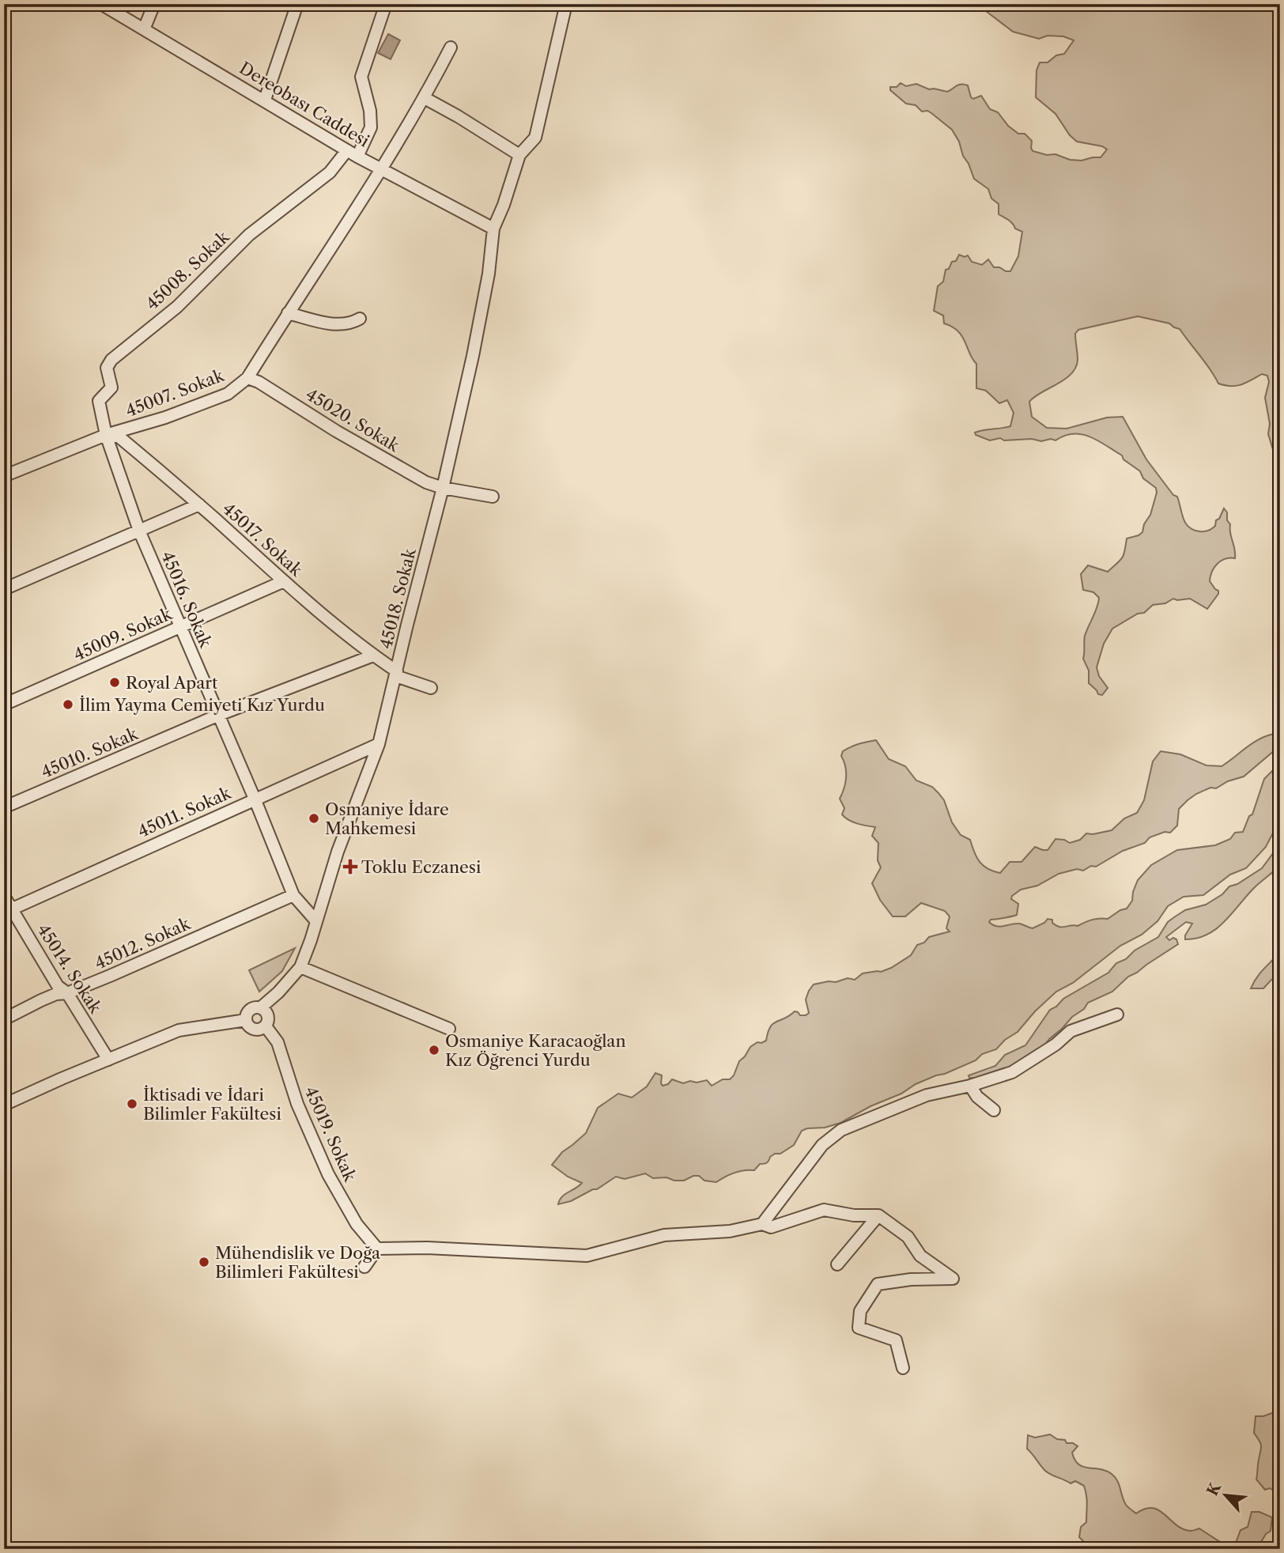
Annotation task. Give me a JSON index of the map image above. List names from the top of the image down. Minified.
{"streets":{"street":["Dereobası Caddesi","45008. Sokak","45007. Sokak","45020. Sokak","45017. Sokak","45018. Sokak","45016. Sokak","45009. Sokak","45010. Sokak","45011. Sokak","45012. Sokak","45014. Sokak","45019. Sokak"]},"crossings":[["Dereobası Caddesi","45008. Sokak"],["Dereobası Caddesi","45007. Sokak"],["Dereobası Caddesi","45018. Sokak"],["45008. Sokak","45007. Sokak"],["45008. Sokak","45017. Sokak"],["45008. Sokak","45016. Sokak"],["45007. Sokak","45020. Sokak"],["45007. Sokak","45017. Sokak"],["45007. Sokak","45016. Sokak"],["45020. Sokak","45018. Sokak"],["45017. Sokak","45018. Sokak"],["45017. Sokak","45016. Sokak"],["45017. Sokak","45009. Sokak"],["45017. Sokak","45010. Sokak"],["45018. Sokak","45016. Sokak"],["45018. Sokak","45011. Sokak"],["45018. Sokak","45019. Sokak"],["45016. Sokak","45009. Sokak"],["45016. Sokak","45010. Sokak"],["45016. Sokak","45011. Sokak"],["45016. Sokak","45012. Sokak"],["45011. Sokak","45014. Sokak"],["45012. Sokak","45014. Sokak"]],"places":{"other":["Royal Apart","İlim Yayma Cemiyeti Kız Yurdu","Osmaniye İdare Mahkemesi","Osmaniye Karacaoğlan Kız Öğrenci Yurdu","İktisadi ve İdari Bilimler Fakültesi","Mühendislik ve Doğa Bilimleri Fakültesi"],"health":["Toklu Eczanesi"]},"north":"top left"}
